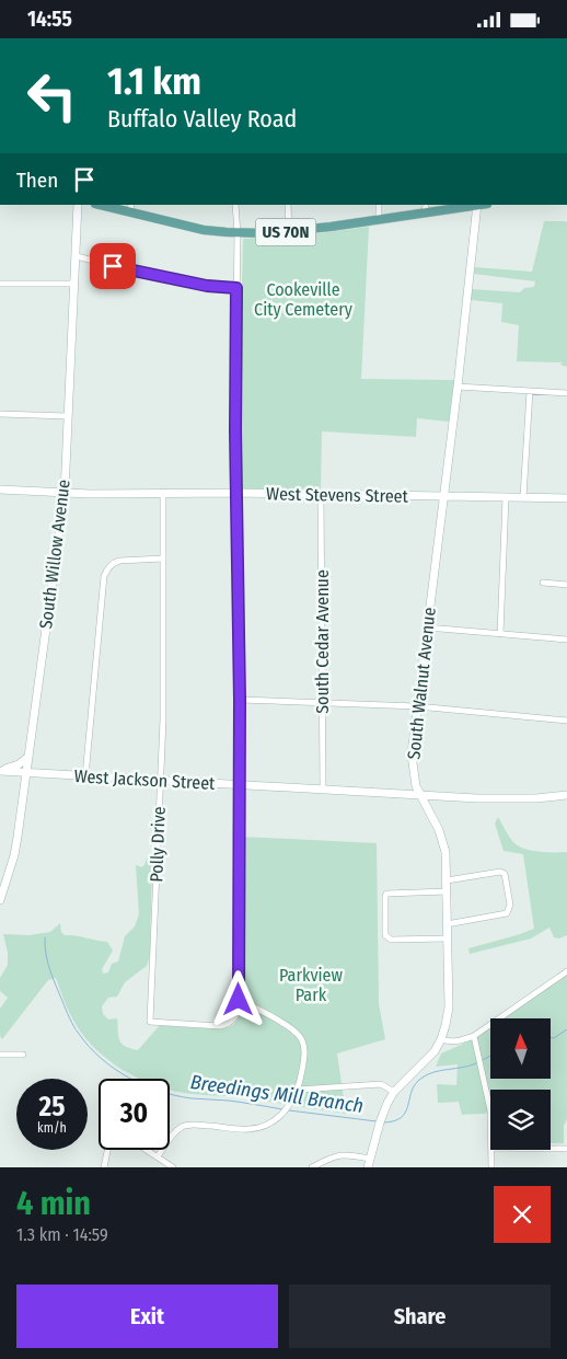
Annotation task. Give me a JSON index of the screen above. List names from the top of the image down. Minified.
{"streets":{"main road":["US 70N"],"street":["West Stevens Street","South Willow Avenue","South Cedar Avenue","South Walnut Avenue","West Jackson Street","Polly Drive"]},"crossings":[["US 70N","South Walnut Avenue"],["West Stevens Street","South Willow Avenue"],["West Stevens Street","South Cedar Avenue"],["West Stevens Street","South Walnut Avenue"],["West Stevens Street","Polly Drive"],["South Willow Avenue","West Jackson Street"],["South Cedar Avenue","West Jackson Street"],["South Walnut Avenue","West Jackson Street"],["West Jackson Street","Polly Drive"]],"water":["Breedings Mill Branch"],"parks":["Cookeville City Cemetery","Parkview Park"],"north":"top","page":{"status":"14:55","turn":["1.1 km","Buffalo Valley Road"],"then":"Then","speed":"25 km/h","limit":"30","heading":["4 min","1.3 km · 14:59"],"buttons":["Exit","Share"]}}
